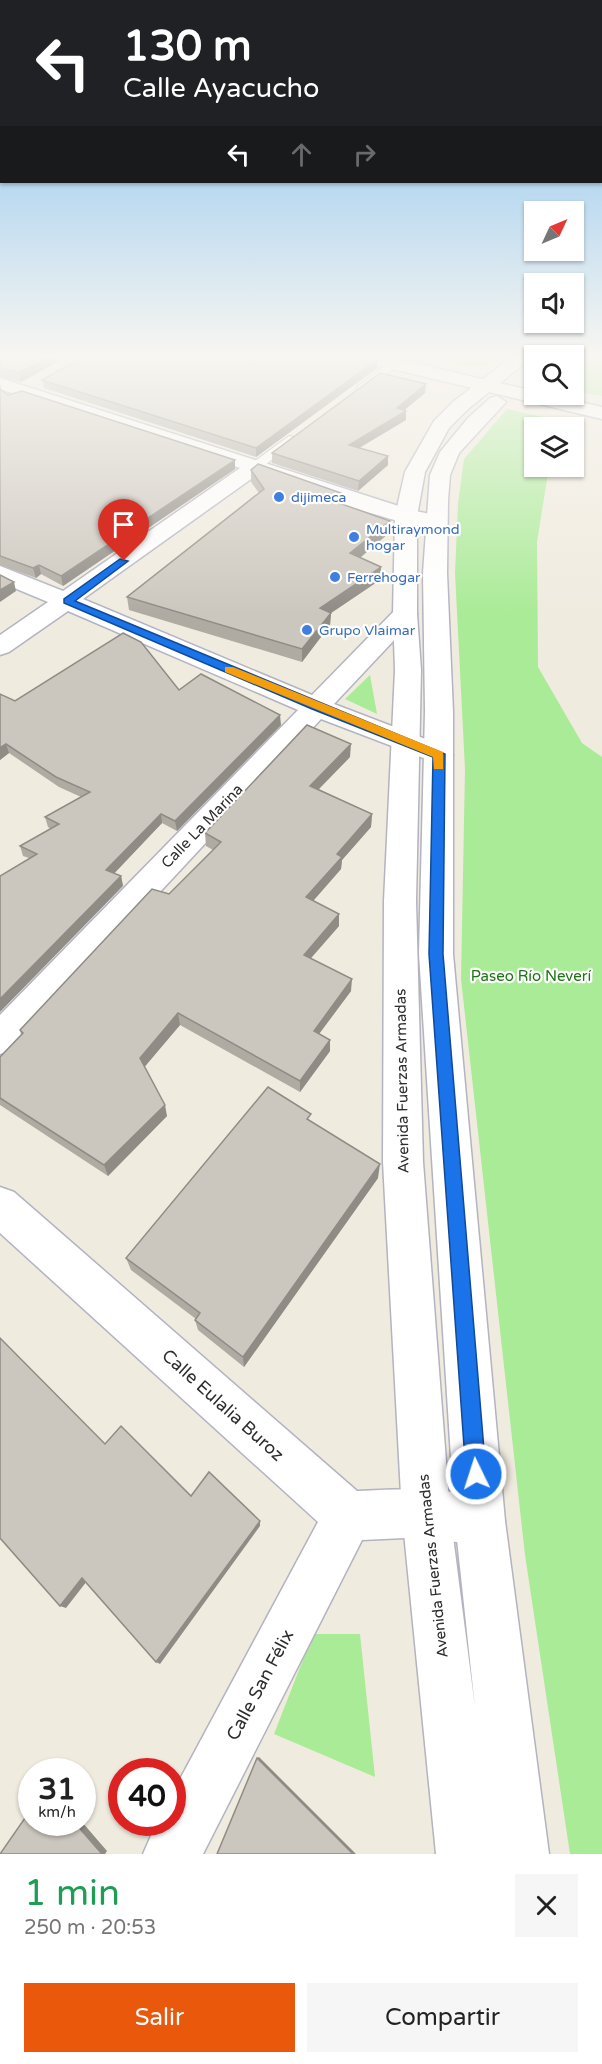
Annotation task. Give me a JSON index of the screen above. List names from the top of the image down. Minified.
{"streets":{"street":["Calle La Marina","Avenida Fuerzas Armadas","Calle Eulalia Buroz","Calle San Félix"]},"crossings":[["Calle La Marina","Avenida Fuerzas Armadas"],["Calle Eulalia Buroz","Calle San Félix"]],"parks":["Paseo Río Neverí"],"places":["dijimeca","Multiraymond hogar","Ferrehogar","Grupo Vlaimar"],"north":"top right","page":{"turn":["130 m","Calle Ayacucho"],"speed":"31 km/h","limit":"40","heading":["1 min","250 m · 20:53"],"buttons":["Salir","Compartir"]}}
